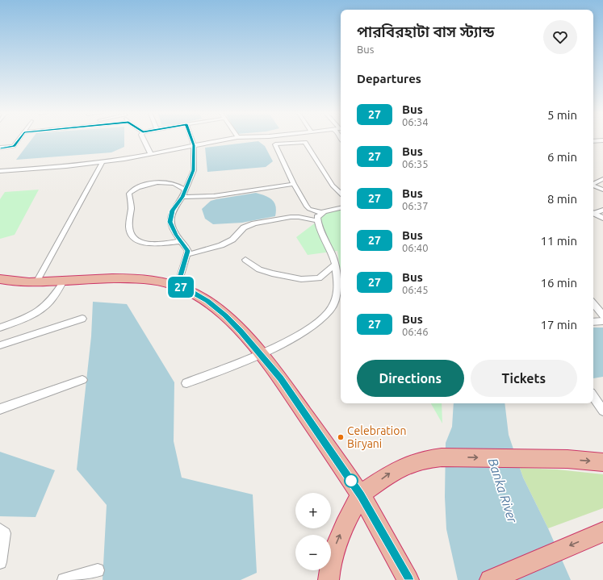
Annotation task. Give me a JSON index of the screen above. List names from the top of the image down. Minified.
{"water":["Banka River"],"places":["Celebration Biryani"],"lines":["bus line 27"],"page":{"on_map":"27","heading":[["পারবিরহাটা বাস স্ট্যান্ড","Bus"],"Departures"],"list":[{"mark":"27","name":"Bus","note":"06:34","value":"5 min"},{"mark":"27","name":"Bus","note":"06:35","value":"6 min"},{"mark":"27","name":"Bus","note":"06:37","value":"8 min"},{"mark":"27","name":"Bus","note":"06:40","value":"11 min"},{"mark":"27","name":"Bus","note":"06:45","value":"16 min"},{"mark":"27","name":"Bus","note":"06:46","value":"17 min"}],"buttons":["Directions","Tickets"],"map_buttons":["+","−"]}}
